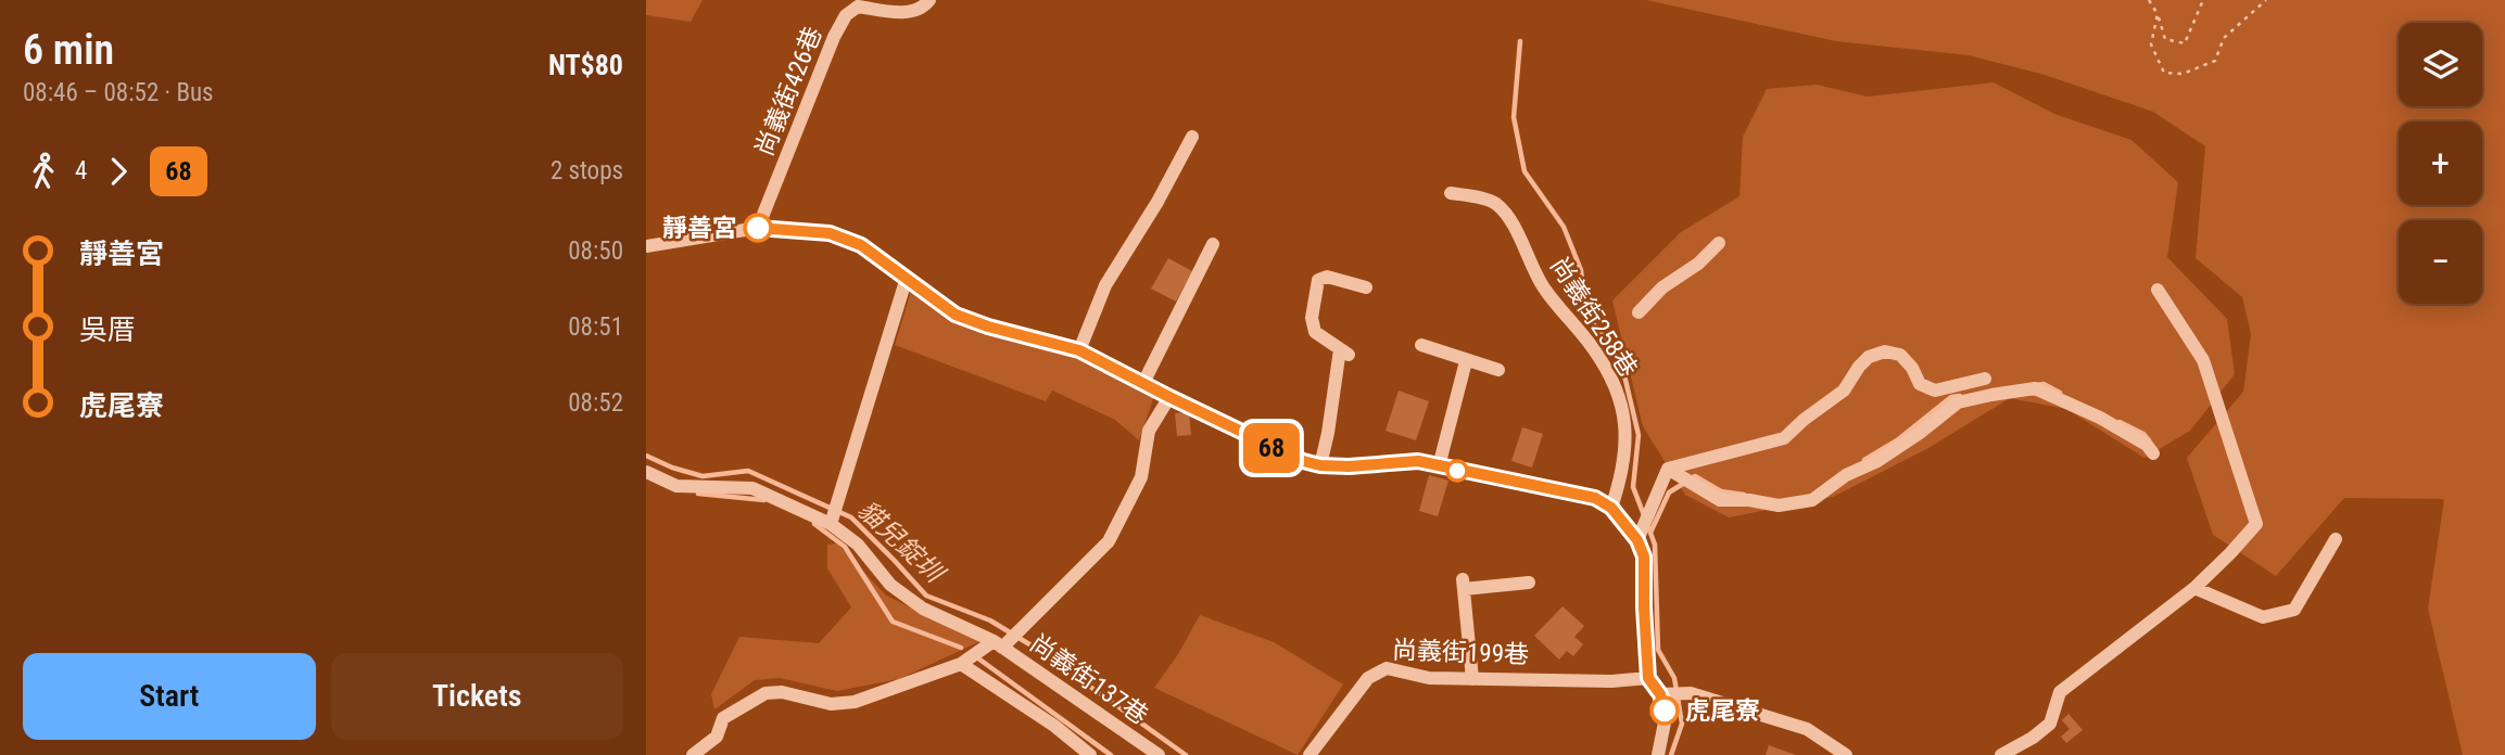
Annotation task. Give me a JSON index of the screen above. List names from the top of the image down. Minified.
{"streets":{"street":["尚義街426巷","尚義街258巷","尚義街199巷","尚義街137巷"]},"water":["貓兒錠圳"],"places":["靜善宮","虎尾寮"],"lines":["bus line 68"],"page":{"heading":["6 min","08:46 – 08:52 · Bus","NT$80"],"on_map":"68","map_buttons":["+","−"],"legs":["4","68","2 stops"],"list":[{"name":"靜善宮","value":"08:50"},{"name":"吳厝","value":"08:51"},{"name":"虎尾寮","value":"08:52"}],"buttons":["Start","Tickets"]}}
